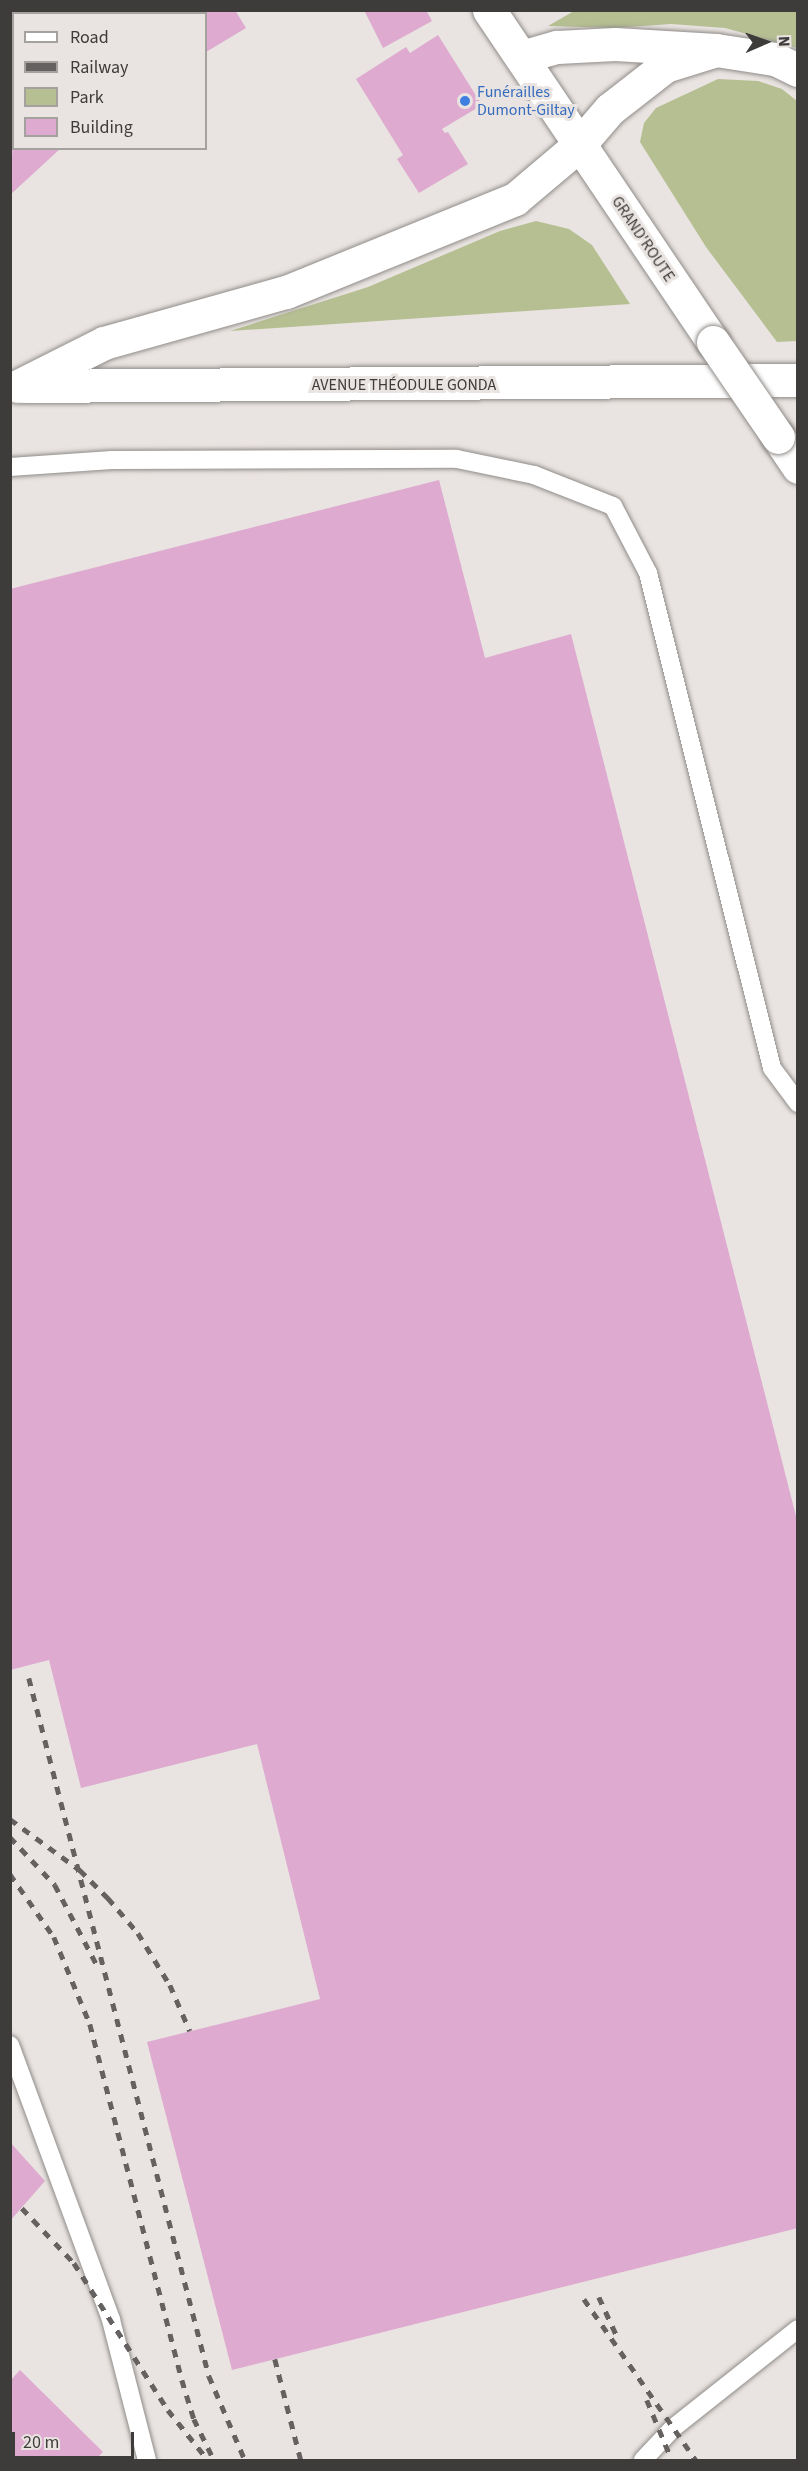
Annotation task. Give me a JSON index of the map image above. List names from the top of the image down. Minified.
{"streets":{"main road":["GRAND'ROUTE","AVENUE THÉODULE GONDA"]},"places":["Funérailles Dumont-Giltay"],"legend":["Road","Railway","Park","Building"],"scale_bar":"20 m","north":"right"}
